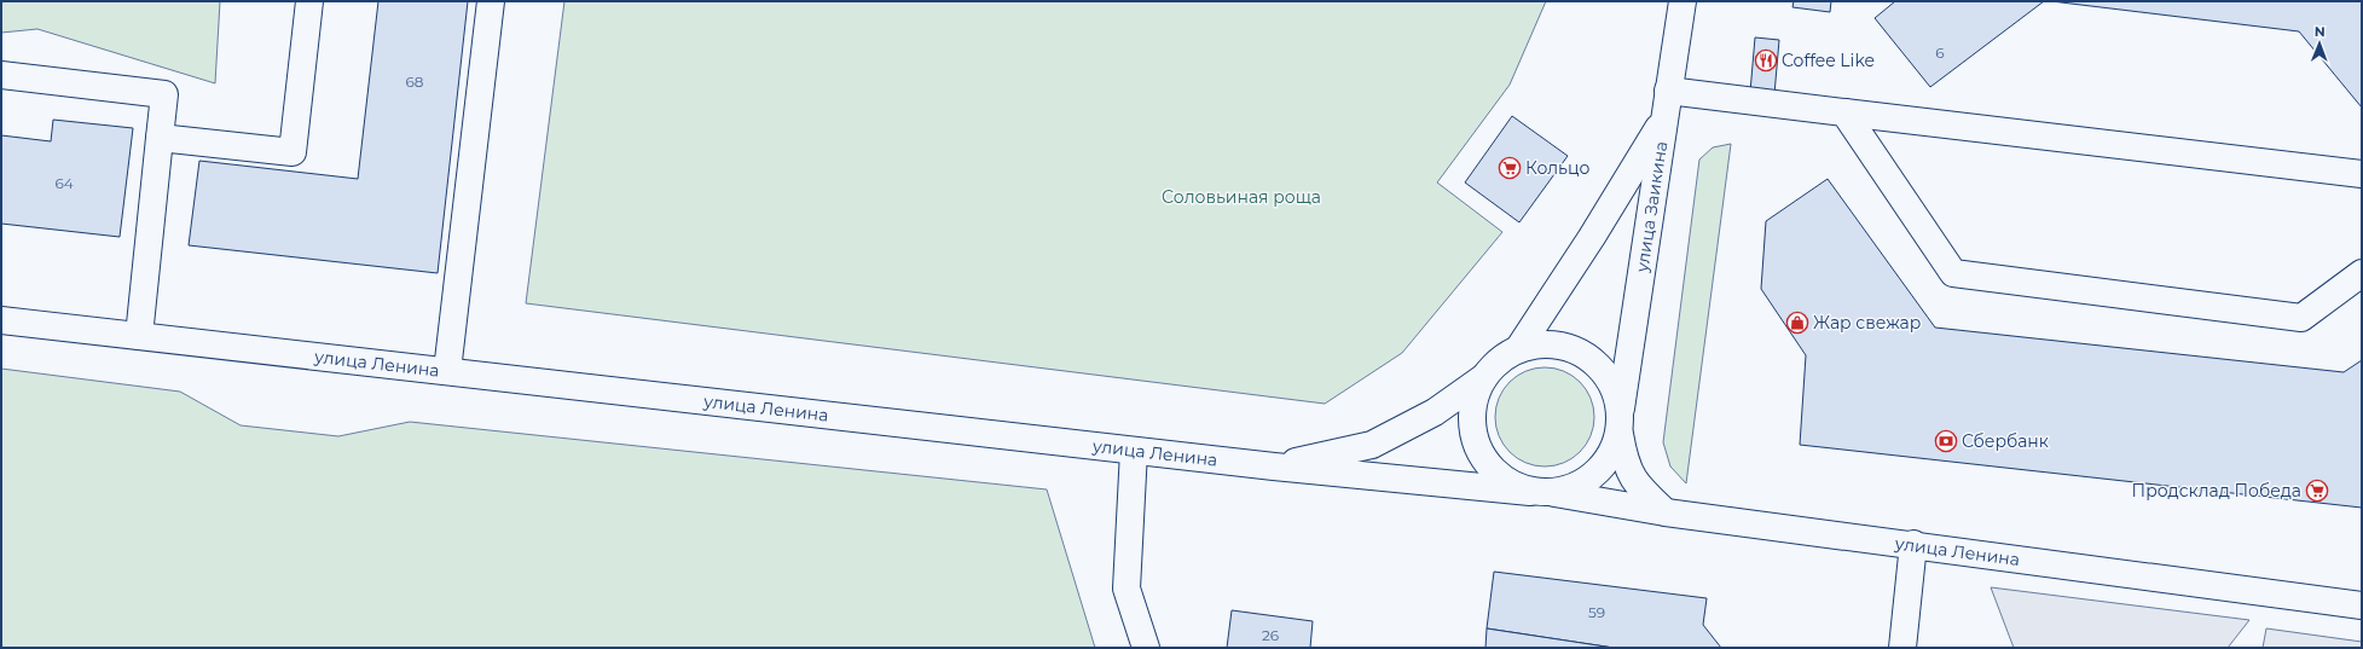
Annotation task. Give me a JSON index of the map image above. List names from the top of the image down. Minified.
{"streets":{"main road":["улица Заикина","улица Ленина"]},"crossings":[["улица Заикина","улица Ленина"]],"parks":["Соловьиная роща"],"places":{"restaurant":["Coffee Like"],"supermarket":["Кольцо","Продсклад Победа"],"shop":["Жар свежар"],"bank":["Сбербанк"]},"house_numbers":["6","68","64","59","26"],"north":"top"}
